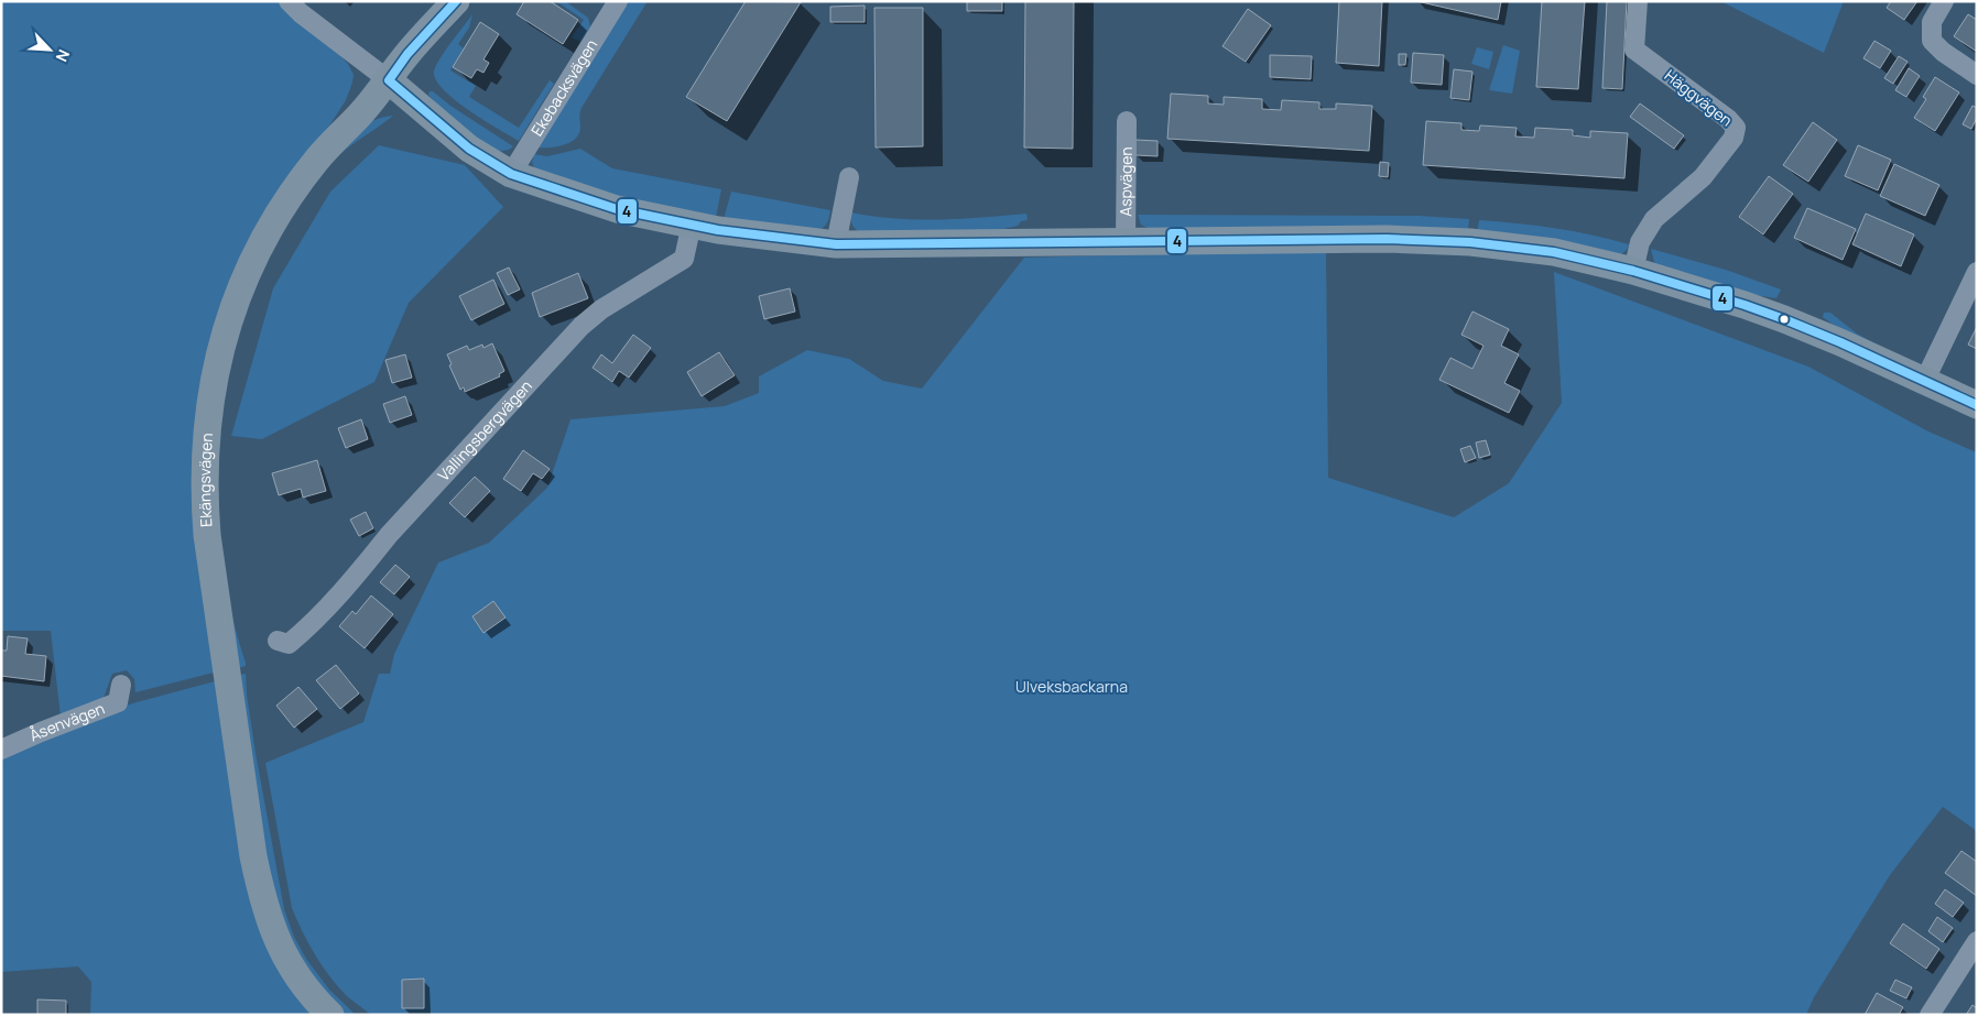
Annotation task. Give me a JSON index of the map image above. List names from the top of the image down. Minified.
{"streets":{"street":["Ekebacksvägen","Häggvägen","Aspvägen","Vallingsbergvägen","Ekängsvägen","Åsenvägen"]},"parks":["Ulveksbackarna"],"lines":["transit line 4"],"north":"bottom right"}
